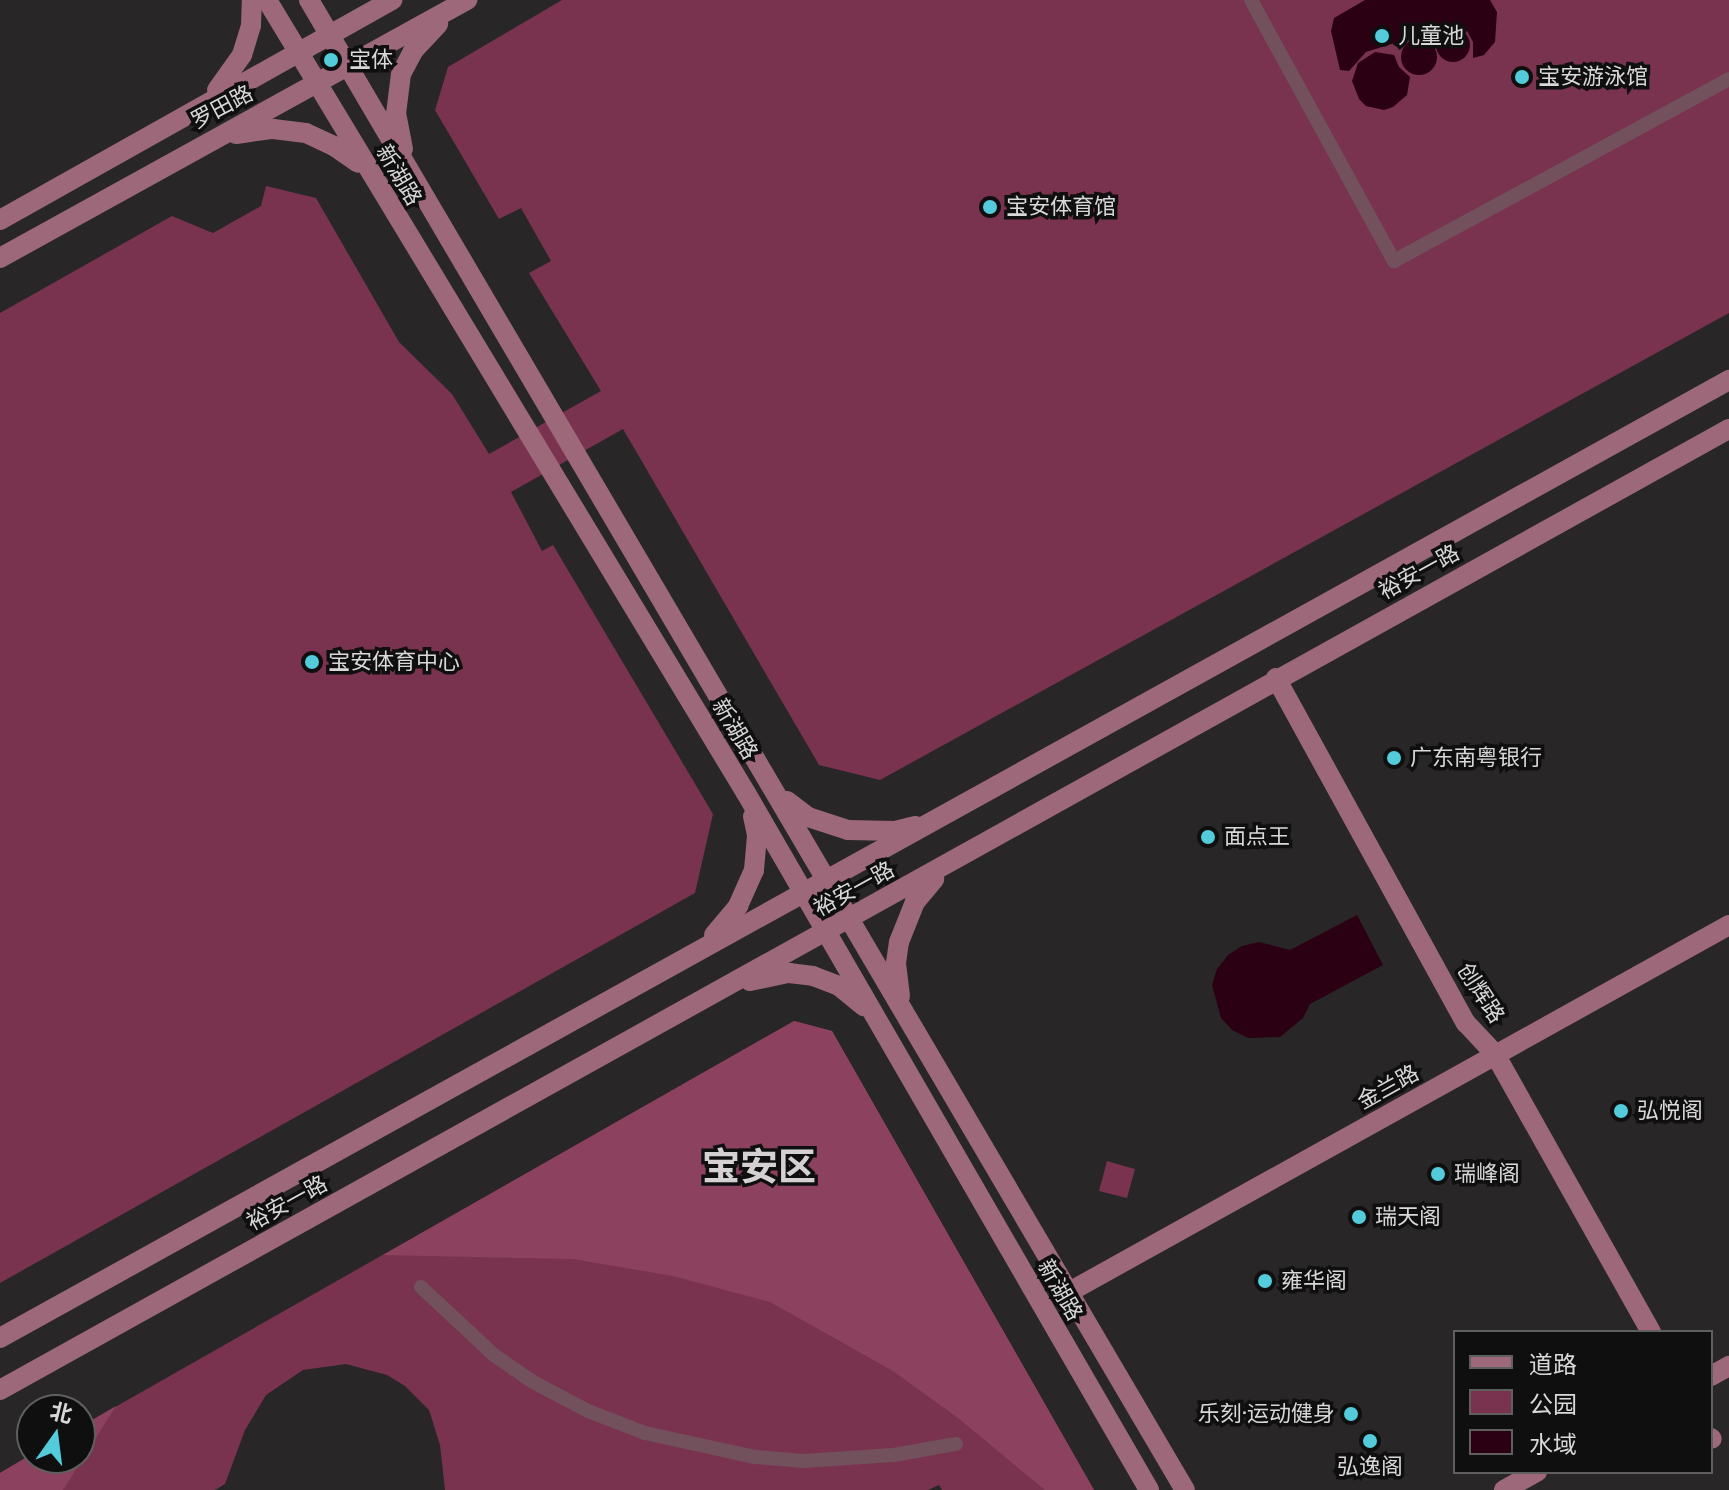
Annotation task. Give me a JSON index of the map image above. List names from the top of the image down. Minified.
{"streets":{"main road":["罗田路","新湖路","裕安一路","创辉路","金兰路"]},"crossings":[["罗田路","新湖路"],["新湖路","裕安一路"],["新湖路","金兰路"],["裕安一路","创辉路"],["创辉路","金兰路"]],"districts":["宝安区"],"places":["儿童池","宝体","宝安游泳馆","宝安体育馆","宝安体育中心","广东南粤银行","面点王","弘悦阁","瑞峰阁","瑞天阁","雍华阁","乐刻·运动健身","弘逸阁"],"legend":["道路","公园","水域"],"north":"top"}
